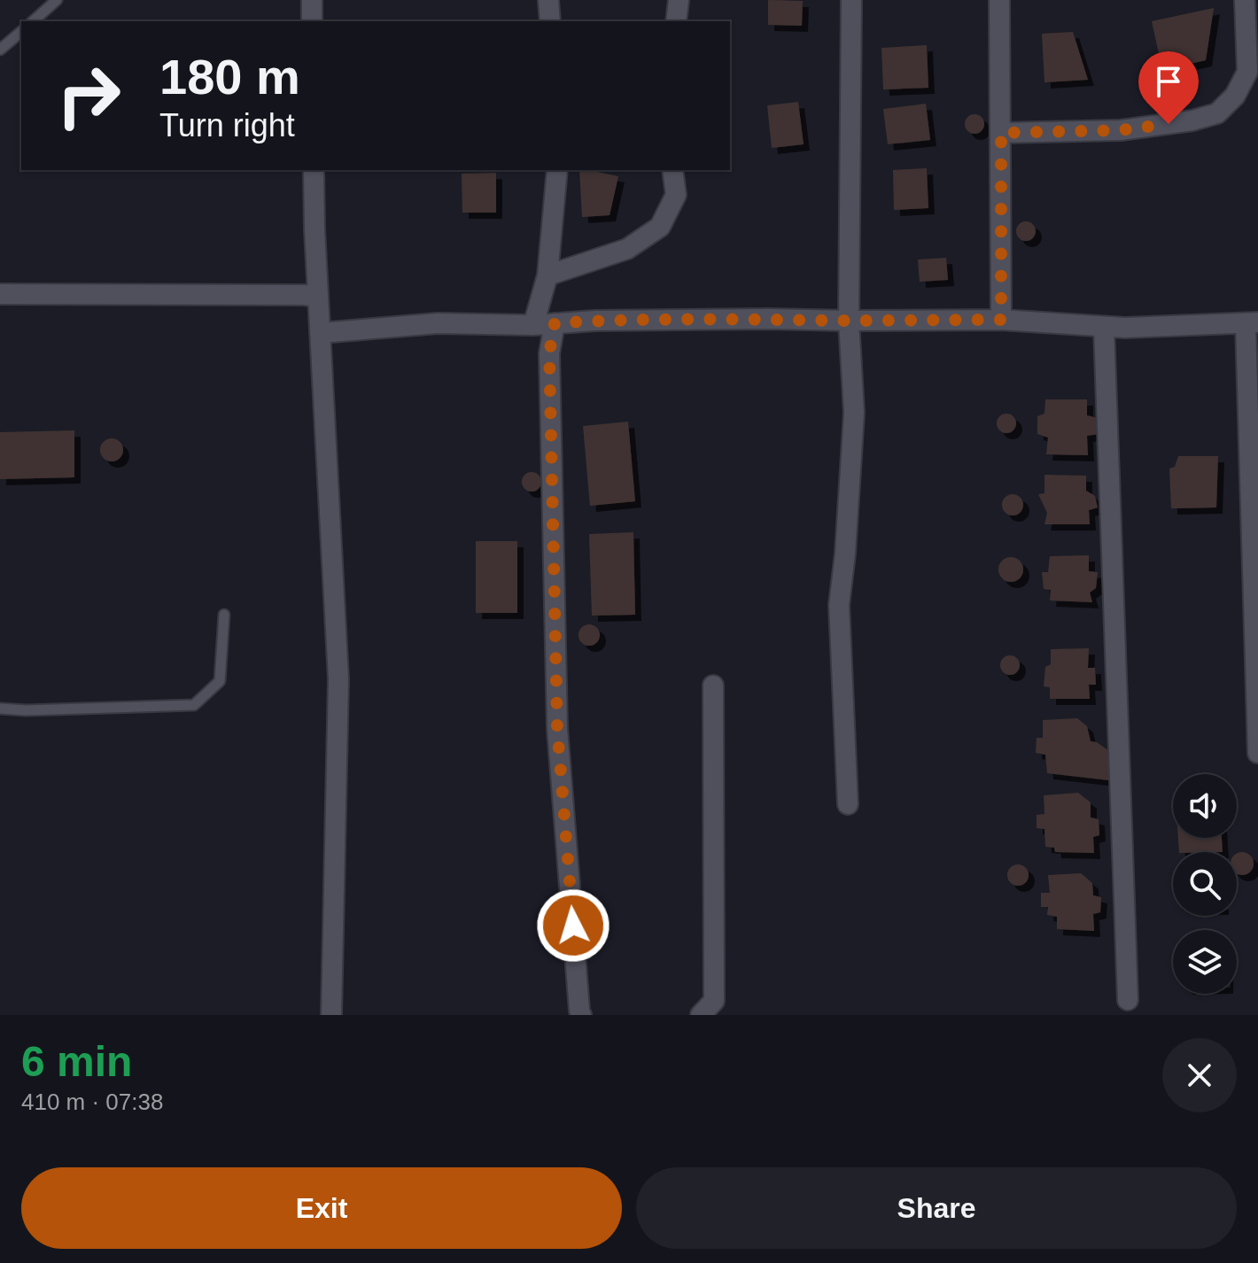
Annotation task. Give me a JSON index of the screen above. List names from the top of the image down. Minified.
{"page":{"turn":["180 m","Turn right"],"heading":["6 min","410 m · 07:38"],"buttons":["Exit","Share"]}}
